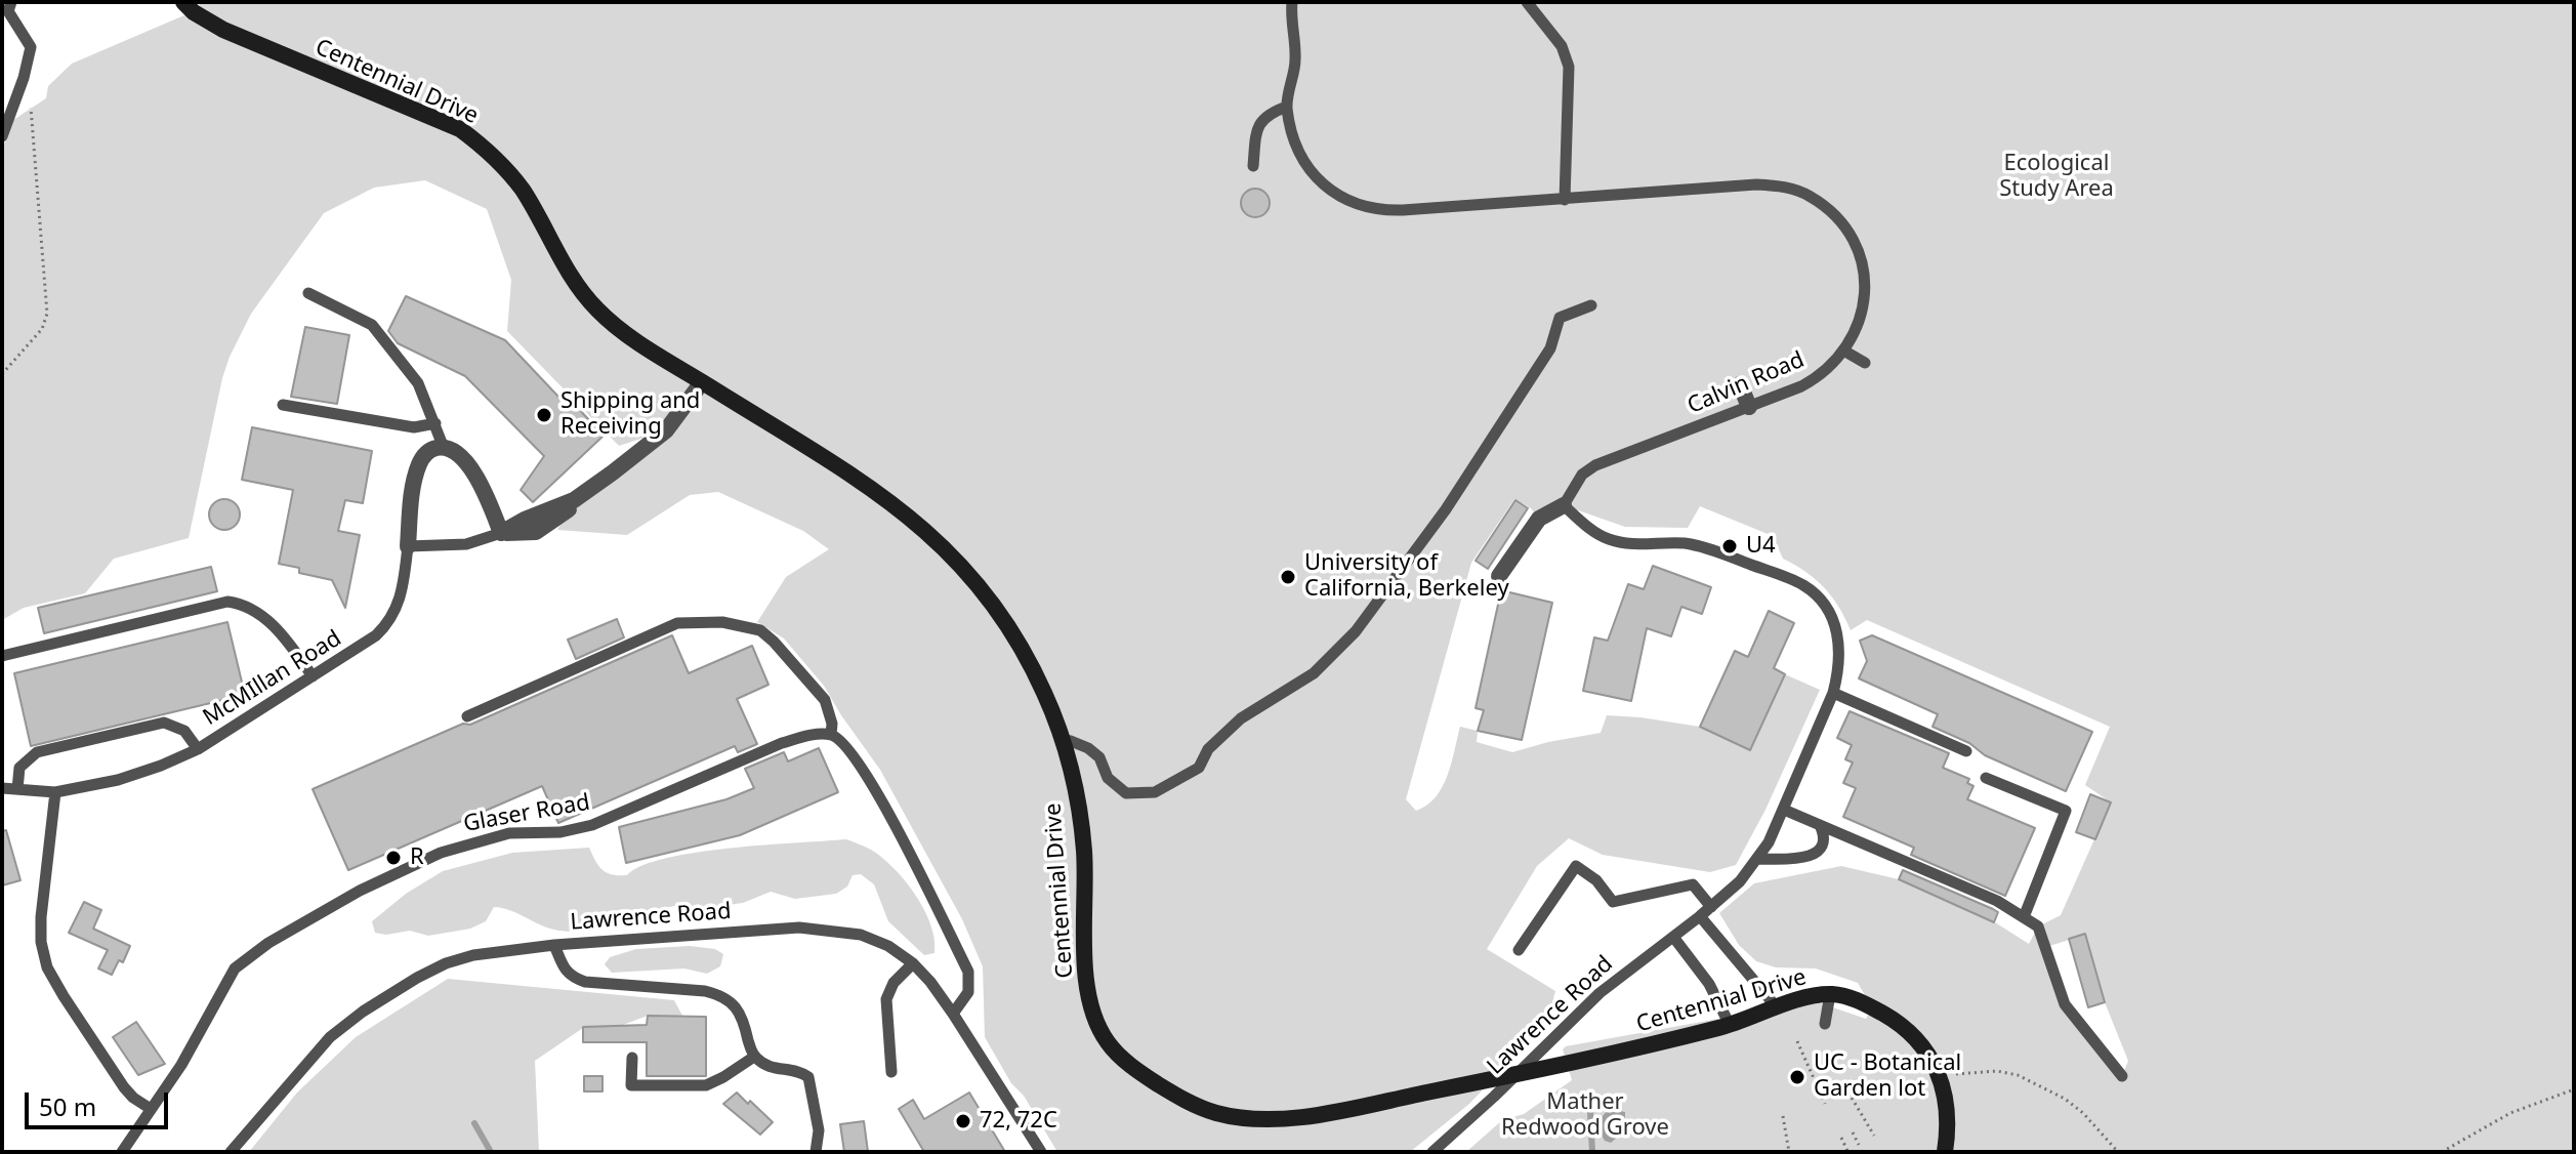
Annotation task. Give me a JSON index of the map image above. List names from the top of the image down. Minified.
{"streets":{"street":["Centennial Drive"],"lane":["Calvin Road","McMIllan Road","Glaser Road","Lawrence Road"]},"parks":["Ecological Study Area","Mather Redwood Grove"],"places":["Shipping and Receiving","U4","University of California, Berkeley","R","UC - Botanical Garden lot","72, 72C"],"scale_bar":"50 m"}
